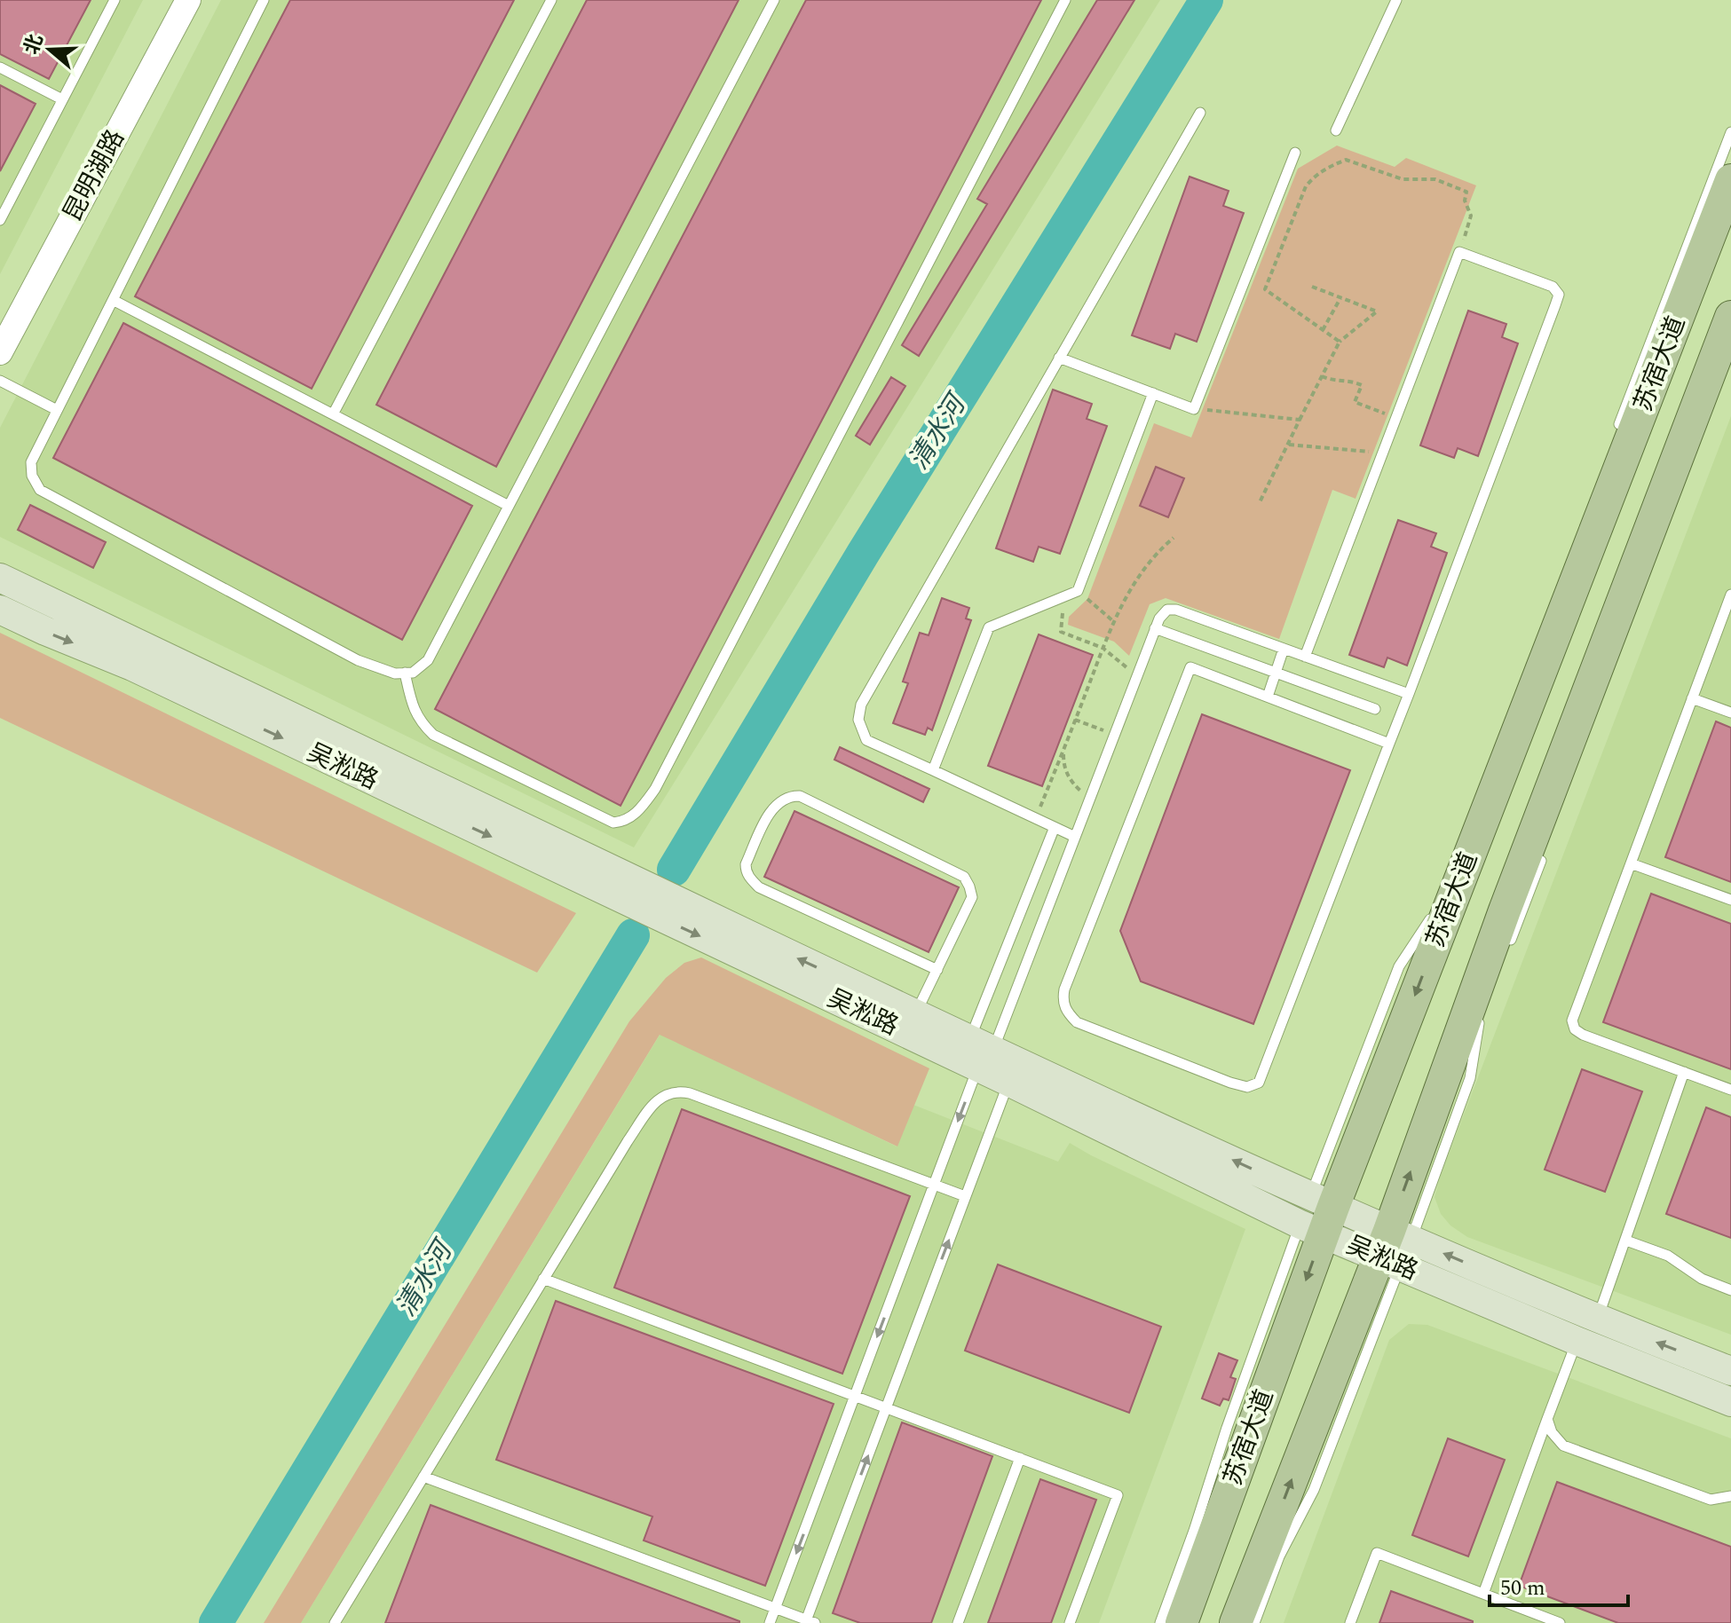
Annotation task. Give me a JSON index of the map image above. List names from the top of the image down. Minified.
{"streets":{"main road":["苏宿大道","吴淞路"],"street":["昆明湖路"]},"crossings":[["苏宿大道","吴淞路"]],"water":["清水河"],"scale_bar":"50 m","north":"left"}
